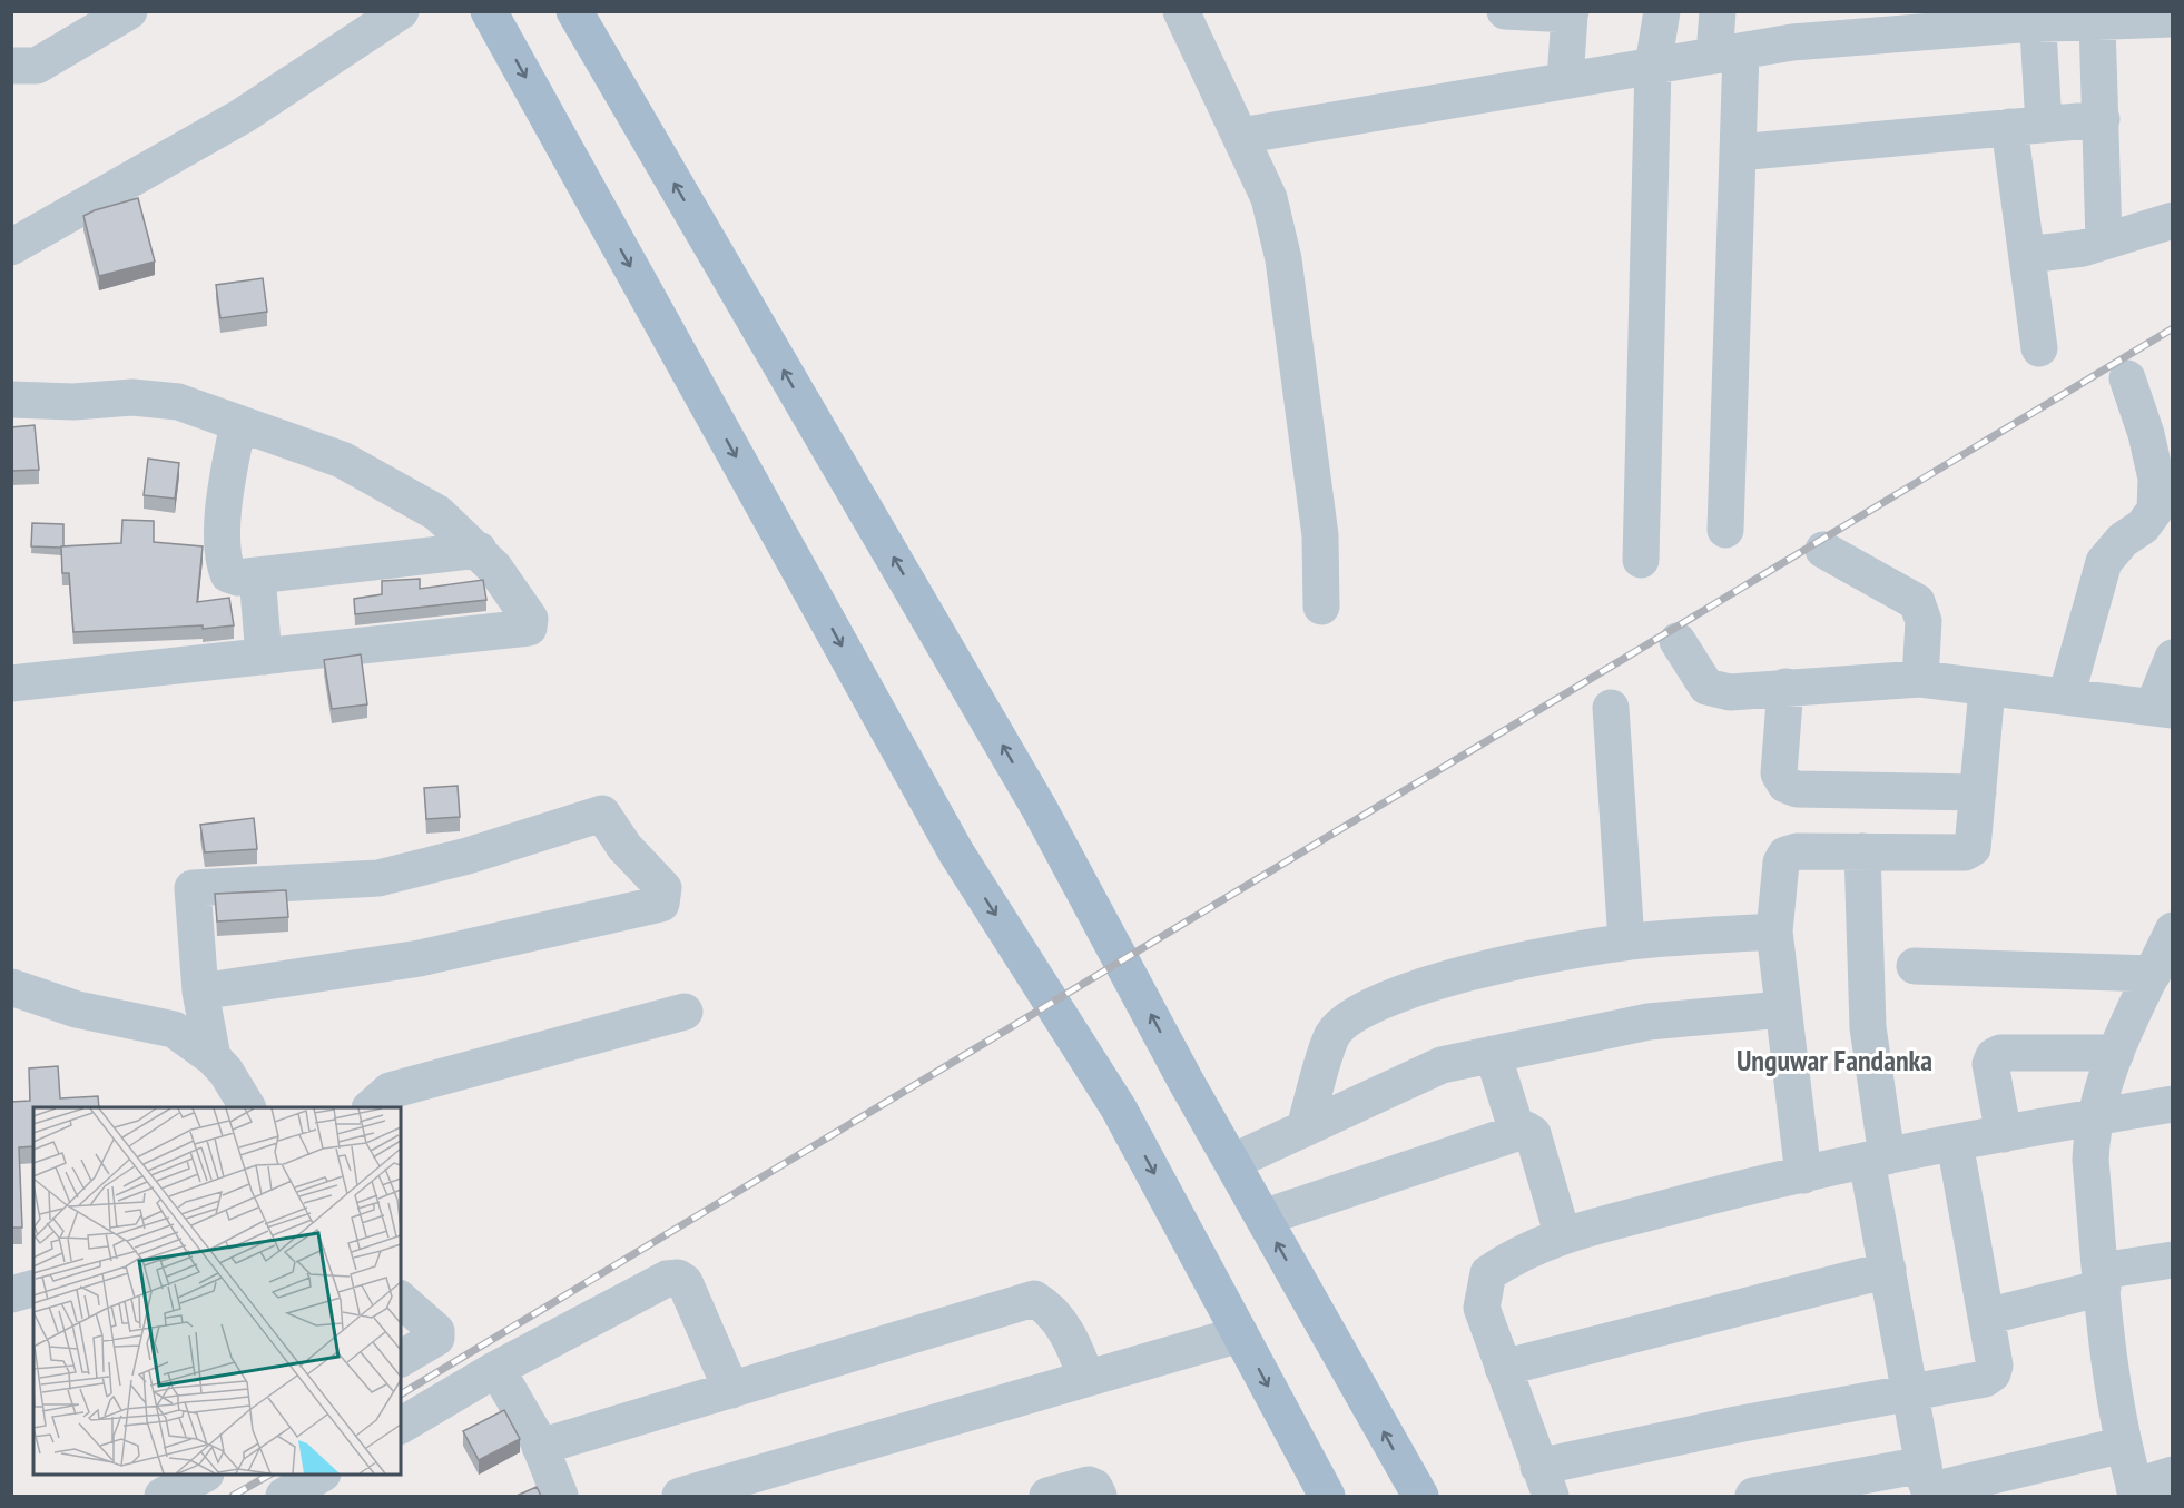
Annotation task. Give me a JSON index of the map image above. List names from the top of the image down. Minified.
{"districts":["Unguwar Fandanka"]}
